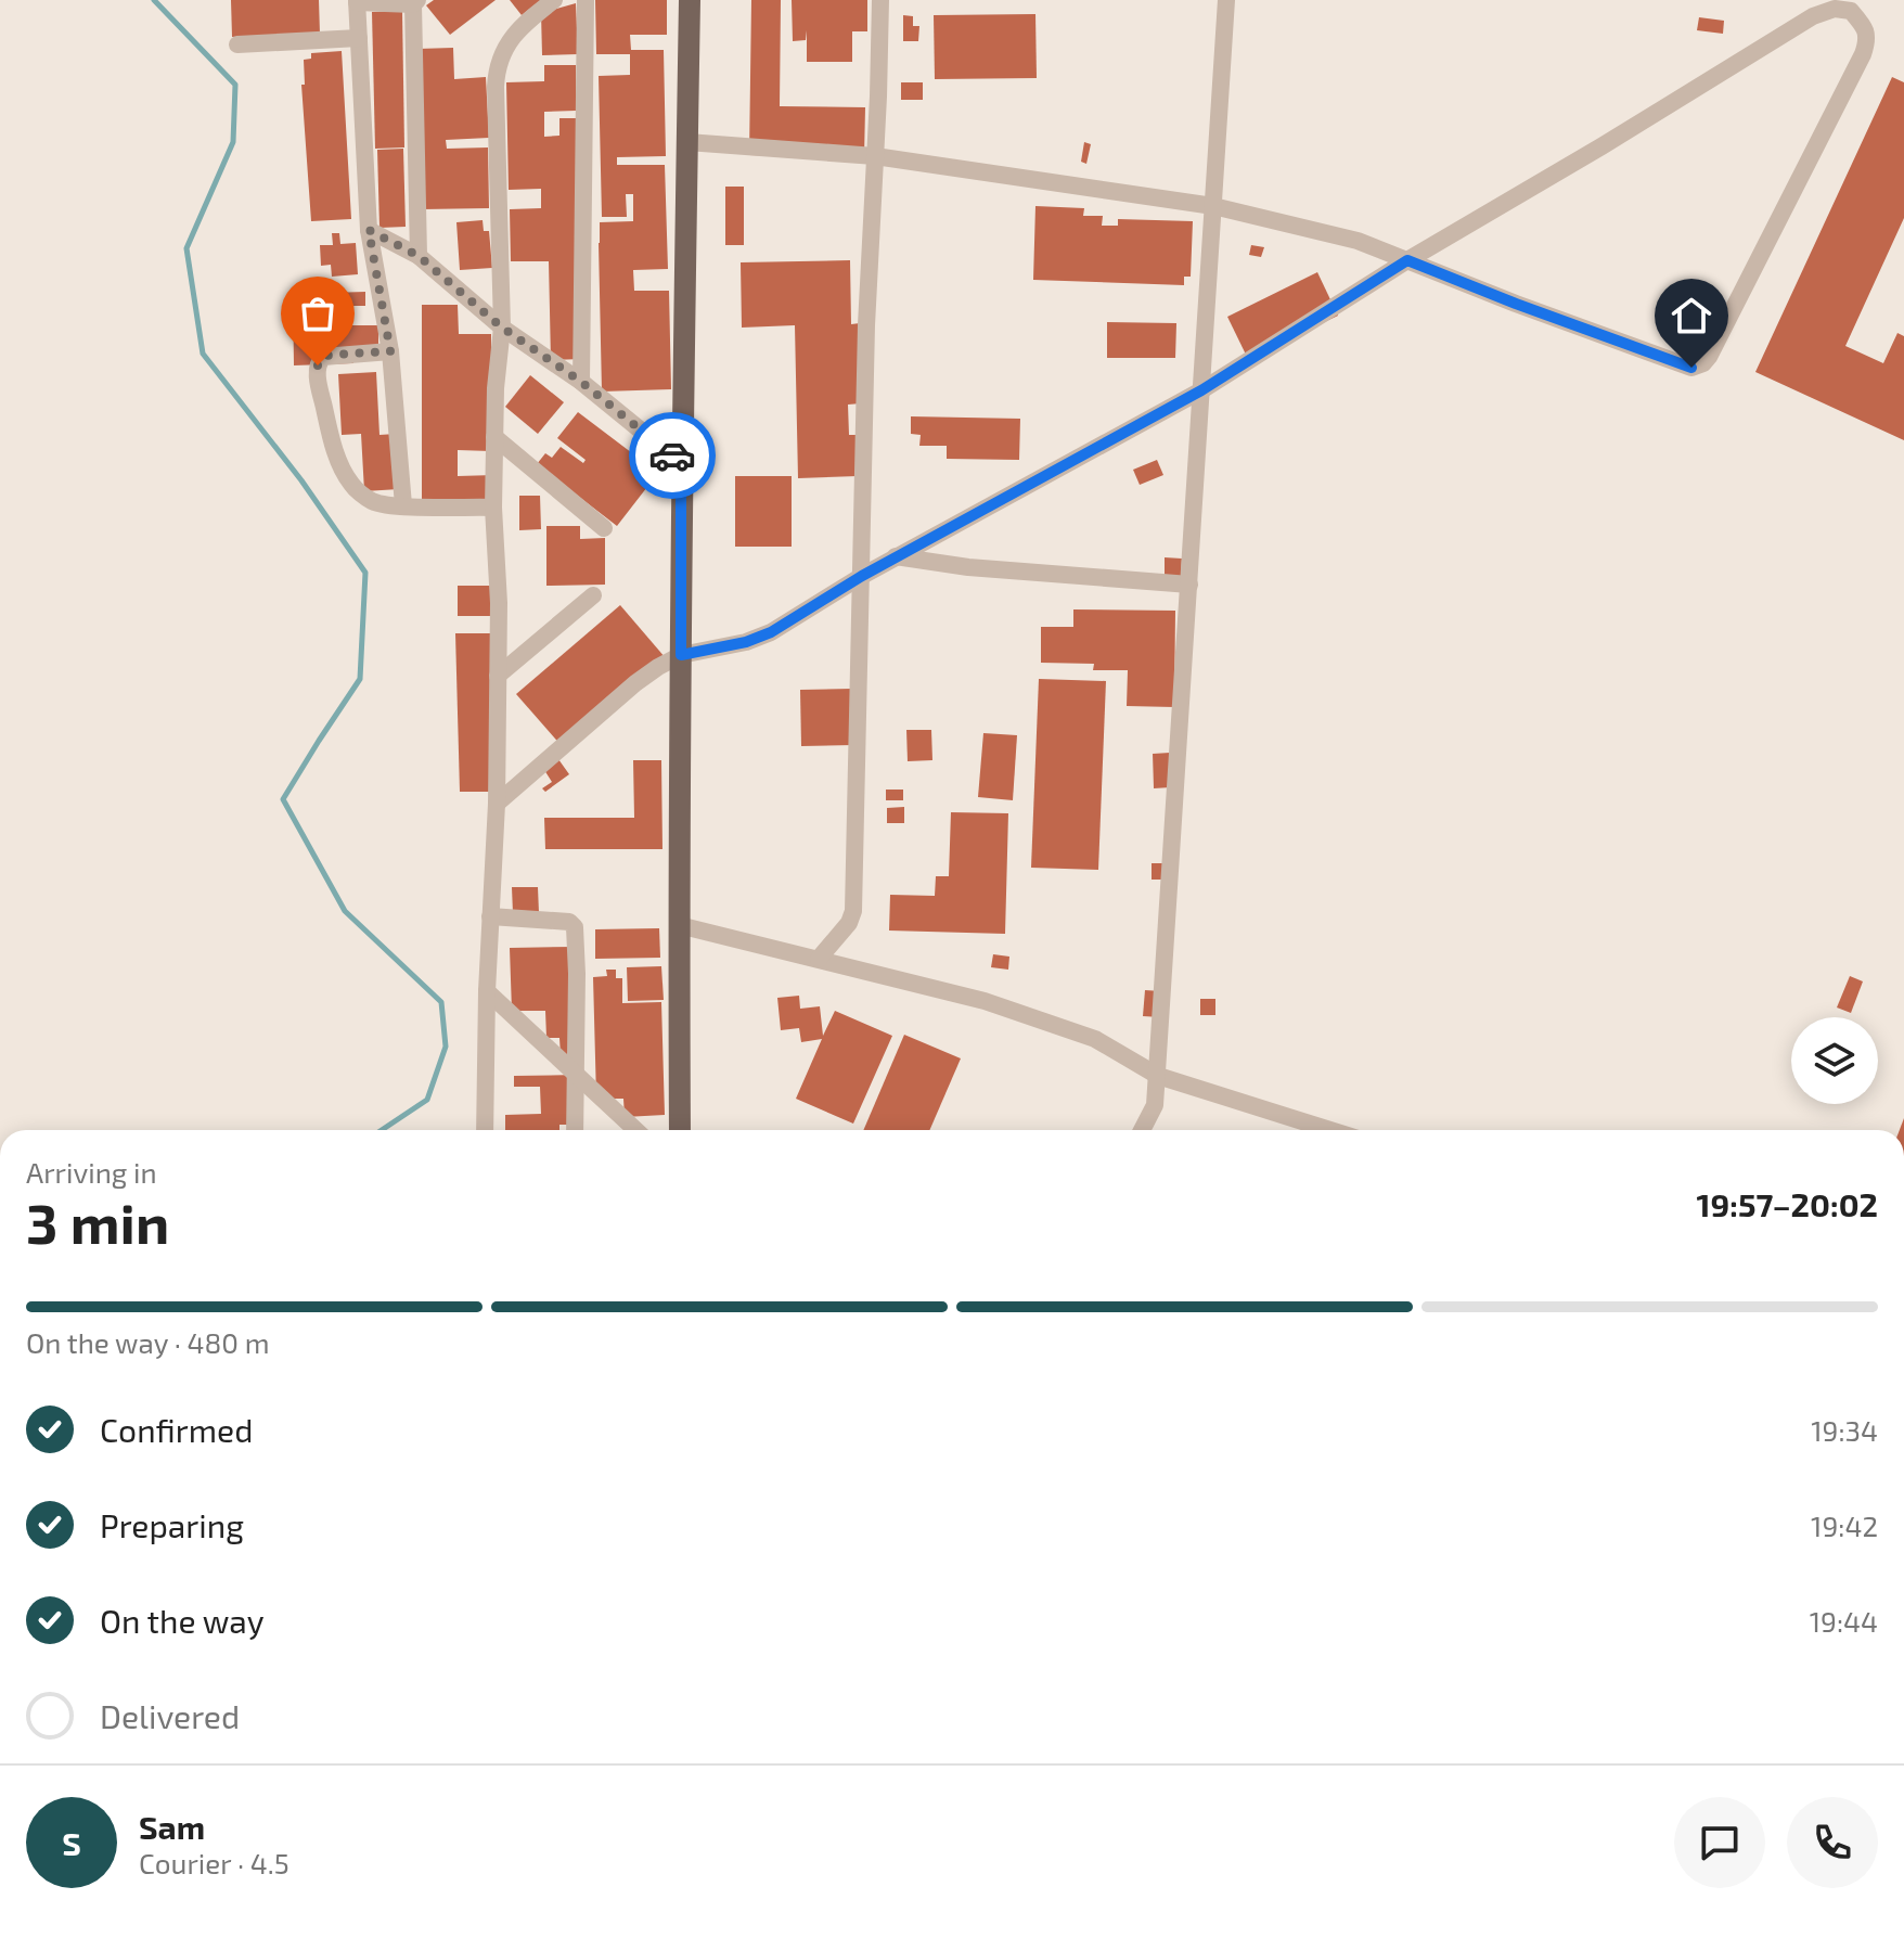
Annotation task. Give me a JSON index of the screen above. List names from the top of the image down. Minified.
{"page":{"heading":["3 min","Arriving in","19:57–20:02"],"panel":["Sam","Courier · 4.5"],"bar":"On the way · 480 m","list":[["Confirmed","19:34"],["Preparing","19:42"],["On the way","19:44"],"Delivered"],"round":"S"}}
